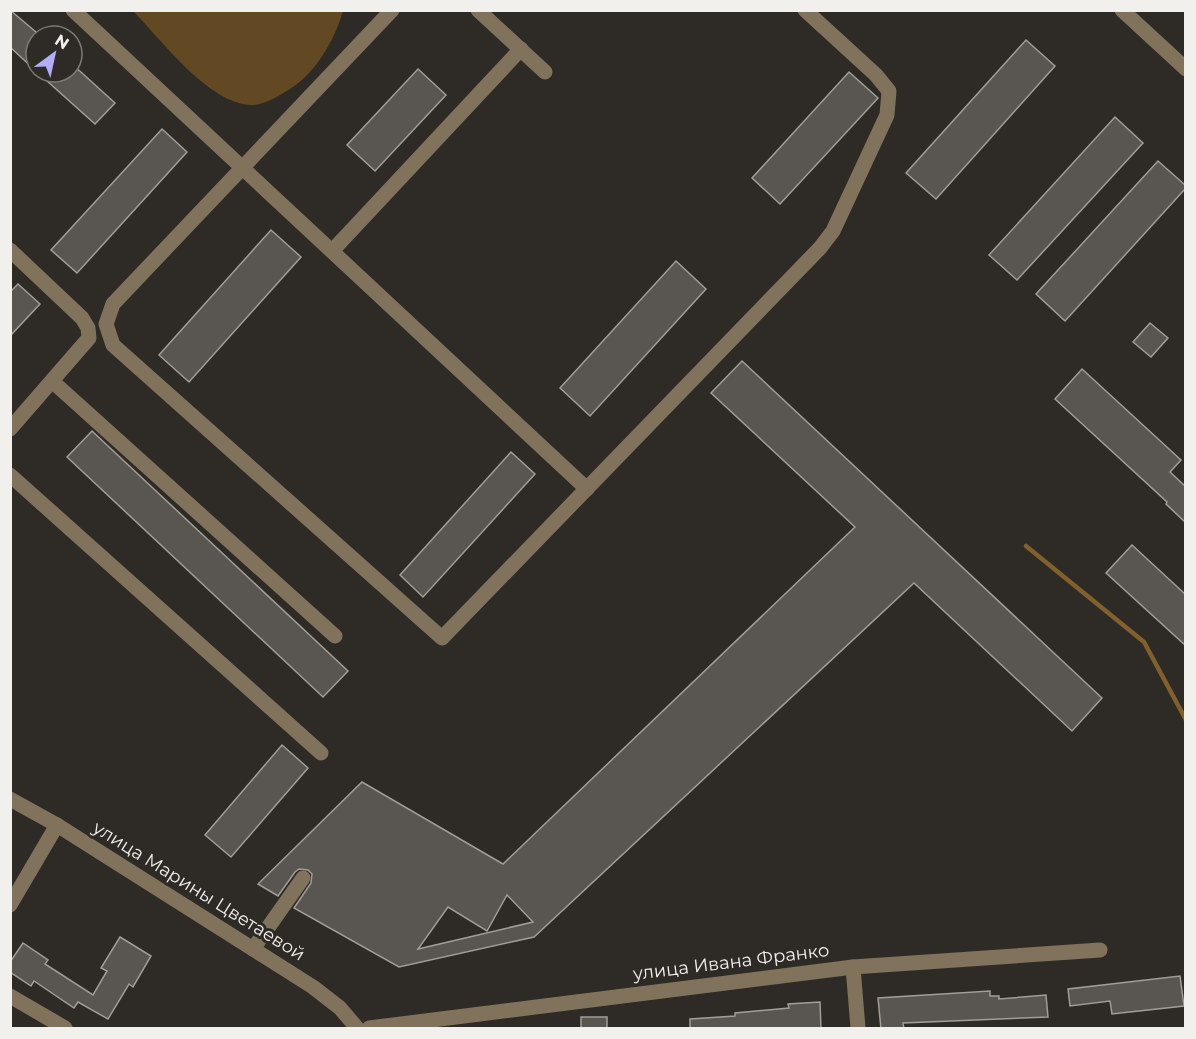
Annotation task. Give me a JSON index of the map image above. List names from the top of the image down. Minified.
{"streets":{"street":["улица Марины Цветаевой","улица Ивана Франко"]},"north":"top right"}
